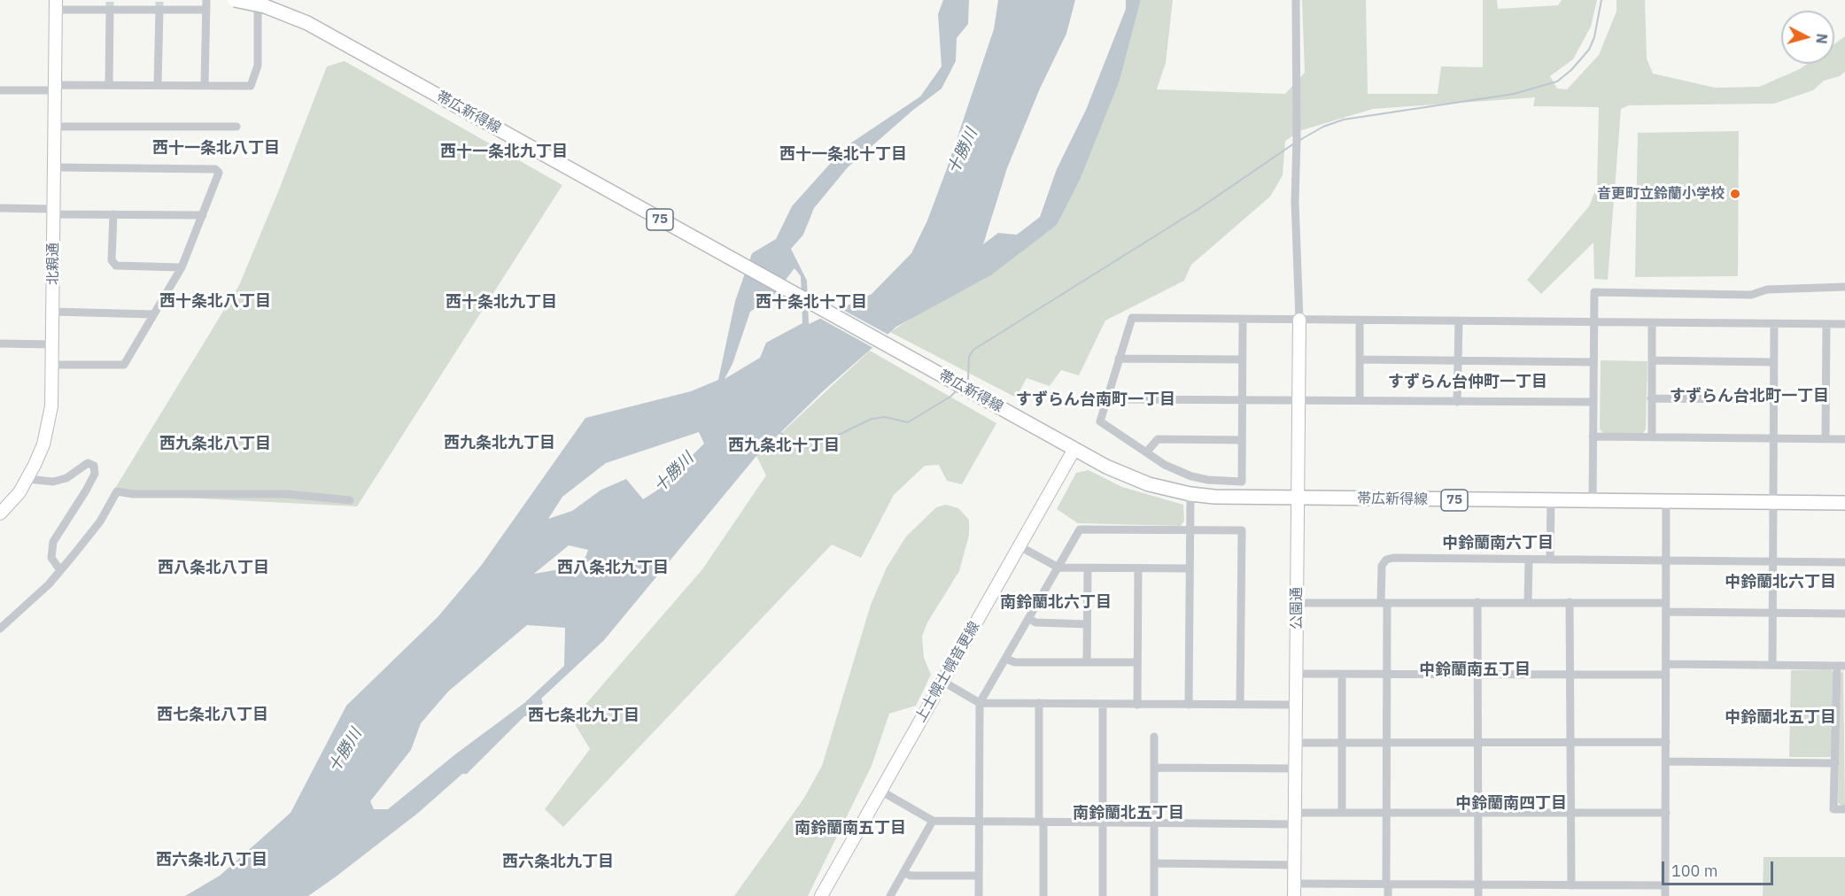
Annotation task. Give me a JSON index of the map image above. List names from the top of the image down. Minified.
{"streets":{"main road":["帯広新得線","75"],"street":["北親通","公園通","上士幌士幌音更線"]},"crossings":[["帯広新得線","公園通"],["帯広新得線","上士幌士幌音更線"]],"districts":["西十一条北八丁目","西十一条北九丁目","西十一条北十丁目","西十条北八丁目","西十条北九丁目","西十条北十丁目","すずらん台仲町一丁目","すずらん台北町一丁目","すずらん台南町一丁目","西九条北九丁目","西九条北八丁目","西九条北十丁目","中鈴蘭南六丁目","西八条北八丁目","西八条北九丁目","中鈴蘭北六丁目","南鈴蘭北六丁目","中鈴蘭南五丁目","西七条北八丁目","西七条北九丁目","中鈴蘭北五丁目","中鈴蘭南四丁目","南鈴蘭北五丁目","南鈴蘭南五丁目","西六条北八丁目","西六条北九丁目"],"water":["十勝川"],"places":["音更町立鈴蘭小学校"],"scale_bar":"100 m","north":"right"}
